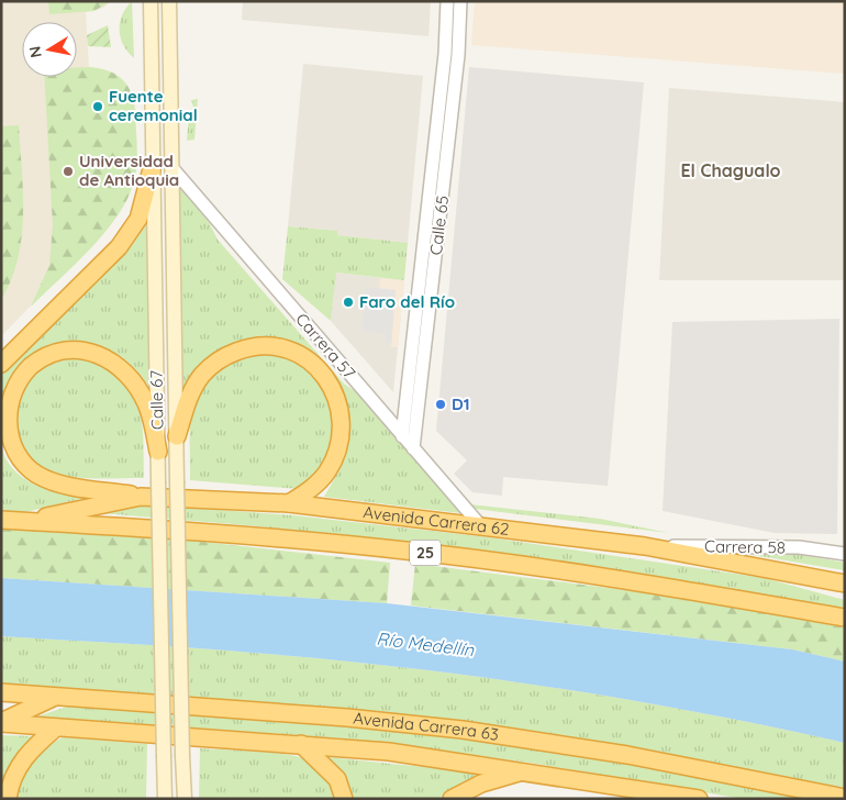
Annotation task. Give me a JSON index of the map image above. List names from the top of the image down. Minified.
{"streets":{"highway":["Avenida Carrera 62","25","Avenida Carrera 63"],"main road":["Calle 67"],"street":["Calle 65","Carrera 57","Carrera 58"]},"crossings":[["Calle 65","Carrera 57"],["Carrera 57","Calle 67"],["Carrera 57","Avenida Carrera 62"],["Avenida Carrera 62","Carrera 58"]],"districts":["El Chagualo"],"water":["Río Medellín"],"places":["Fuente ceremonial","Universidad de Antioquia","Faro del Río","D1"],"north":"left"}
